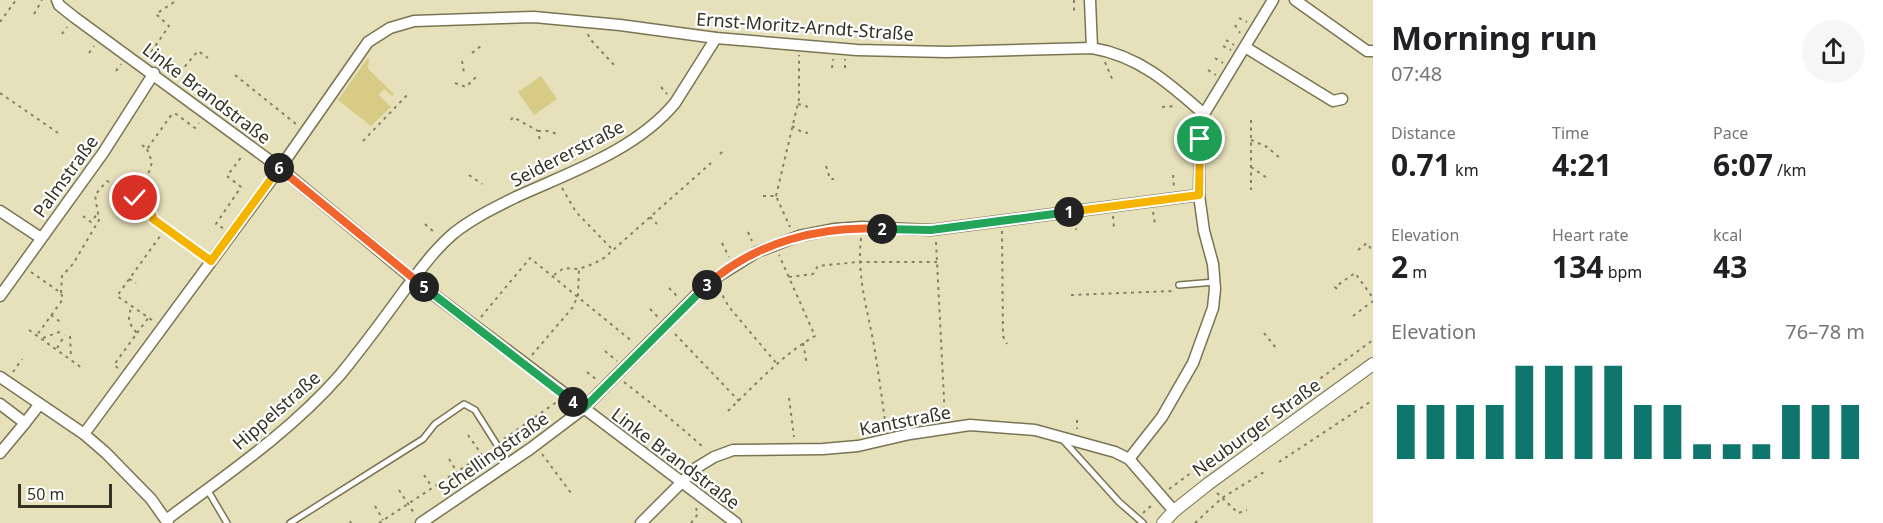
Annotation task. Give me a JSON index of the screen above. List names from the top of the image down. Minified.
{"streets":{"street":["Ernst-Moritz-Arndt-Straße","Linke Brandstraße","Seidererstraße","Palmstraße","Hippelstraße","Kantstraße","Neuburger Straße","Schellingstraße"]},"crossings":[["Ernst-Moritz-Arndt-Straße","Linke Brandstraße"],["Ernst-Moritz-Arndt-Straße","Seidererstraße"],["Linke Brandstraße","Seidererstraße"],["Linke Brandstraße","Palmstraße"],["Linke Brandstraße","Hippelstraße"],["Linke Brandstraße","Kantstraße"],["Linke Brandstraße","Schellingstraße"],["Seidererstraße","Hippelstraße"],["Kantstraße","Neuburger Straße"]],"scale_bar":"50 m","page":{"heading":["Morning run","07:48"],"stats":[["Distance","0.71 km"],["Time","4:21"],["Pace","6:07 /km"],["Elevation","2 m"],["Heart rate","134 bpm"],["kcal","43"]],"pins":["6","1","2","3","5","4"],"chart":["Elevation","76–78 m"],"scale":"50 m"}}
